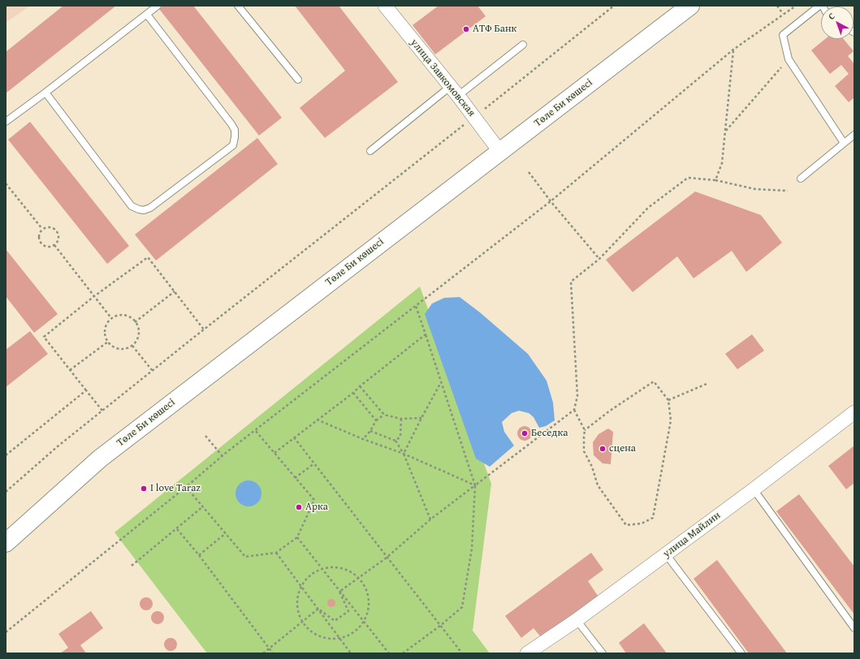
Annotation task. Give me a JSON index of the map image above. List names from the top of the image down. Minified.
{"streets":{"main road":["Төле Би көшесі"],"street":["улица Завкомовская","улица Майлин"]},"crossings":[["улица Завкомовская","Төле Би көшесі"]],"places":["АТФ Банк","Беседка","сцена","I love Taraz","Арка"],"north":"top left"}
